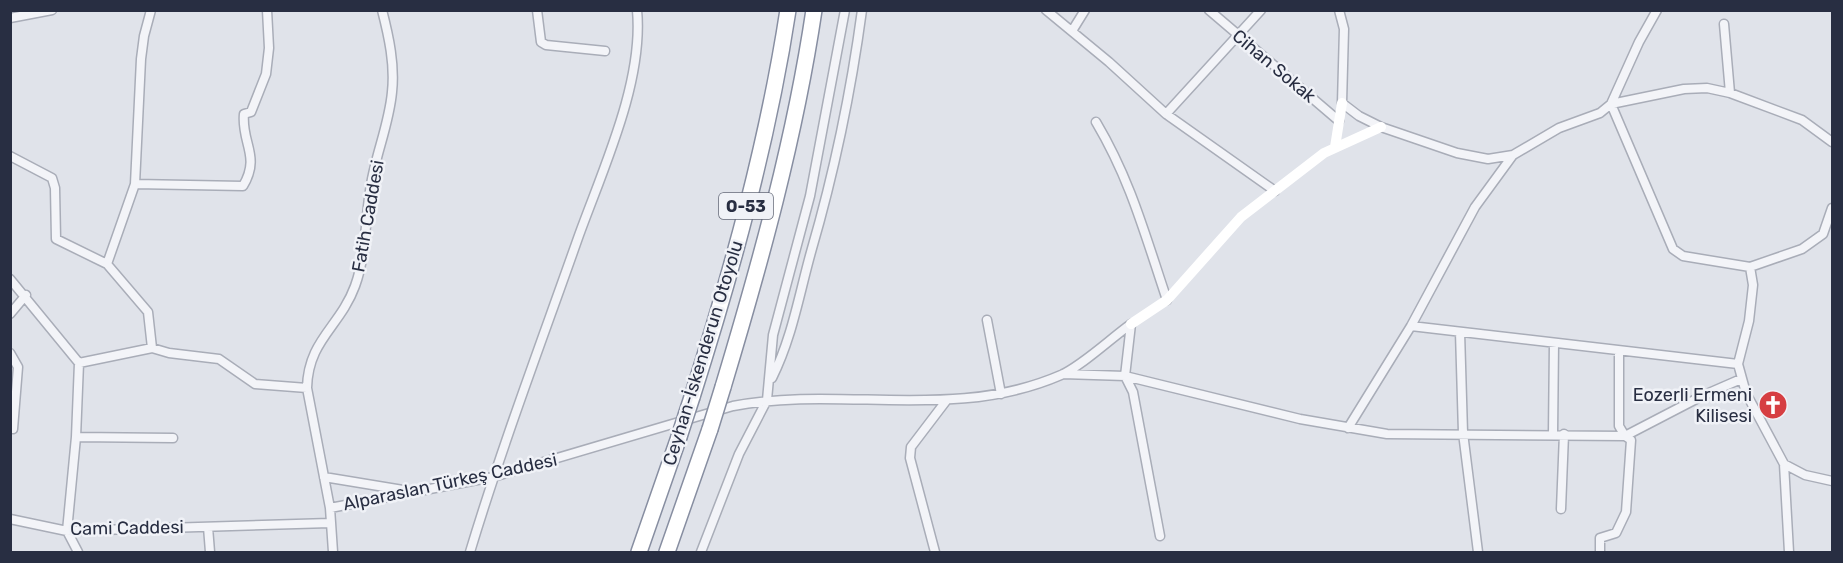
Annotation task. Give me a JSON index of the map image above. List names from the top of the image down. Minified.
{"streets":{"highway":["O-53","Ceyhan-İskenderun Otoyolu"],"street":["Cihan Sokak","Fatih Caddesi","Alparaslan Türkeş Caddesi","Cami Caddesi"]},"crossings":[["Fatih Caddesi","Alparaslan Türkeş Caddesi"],["Fatih Caddesi","Cami Caddesi"]],"places":{"church":["Eozerli Ermeni Kilisesi"]}}
